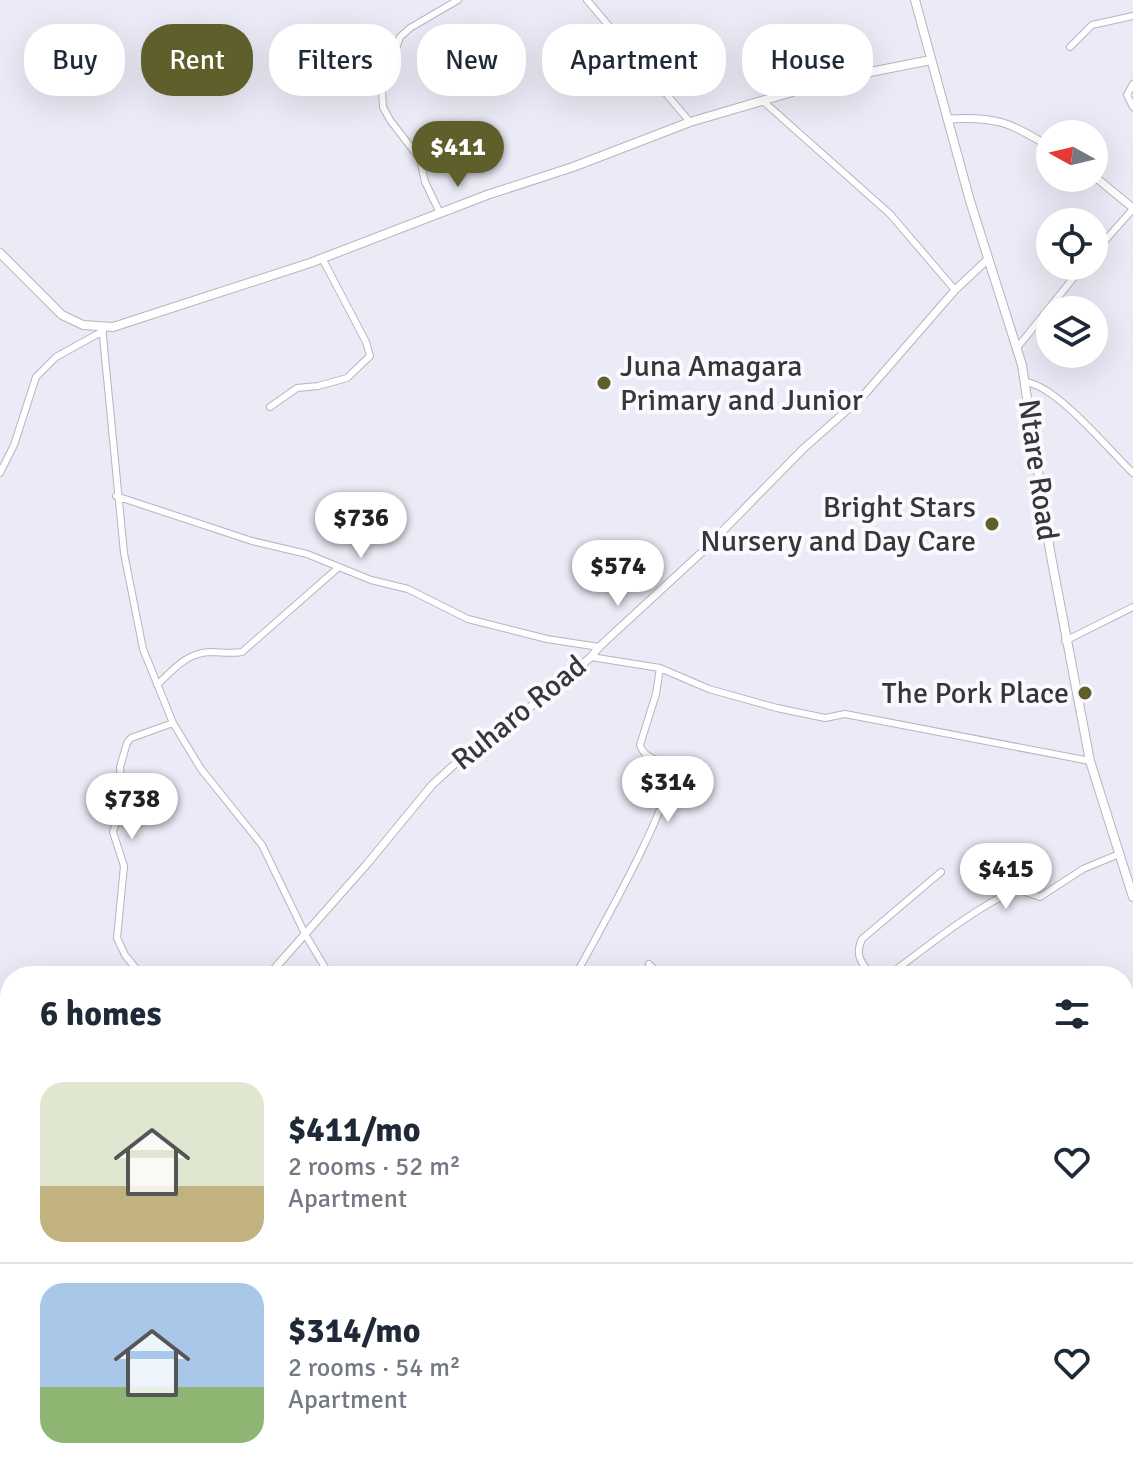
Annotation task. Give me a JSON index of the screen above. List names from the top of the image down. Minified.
{"streets":{"main road":["Ntare Road"],"street":["Ruharo Road"]},"crossings":[["Ntare Road","Ruharo Road"]],"places":["Juna Amagara Primary and Junior","Bright Stars Nursery and Day Care","The Pork Place"],"north":"left","page":{"chip":["Buy","Rent","Filters","New","Apartment","House"],"price":["$411","$736","$574","$314","$738","$415"],"heading":"6 homes","list":[{"name":"$411/mo","note":"2 rooms · 52 m² · Apartment"},{"name":"$314/mo","note":"2 rooms · 54 m² · Apartment"}]}}
